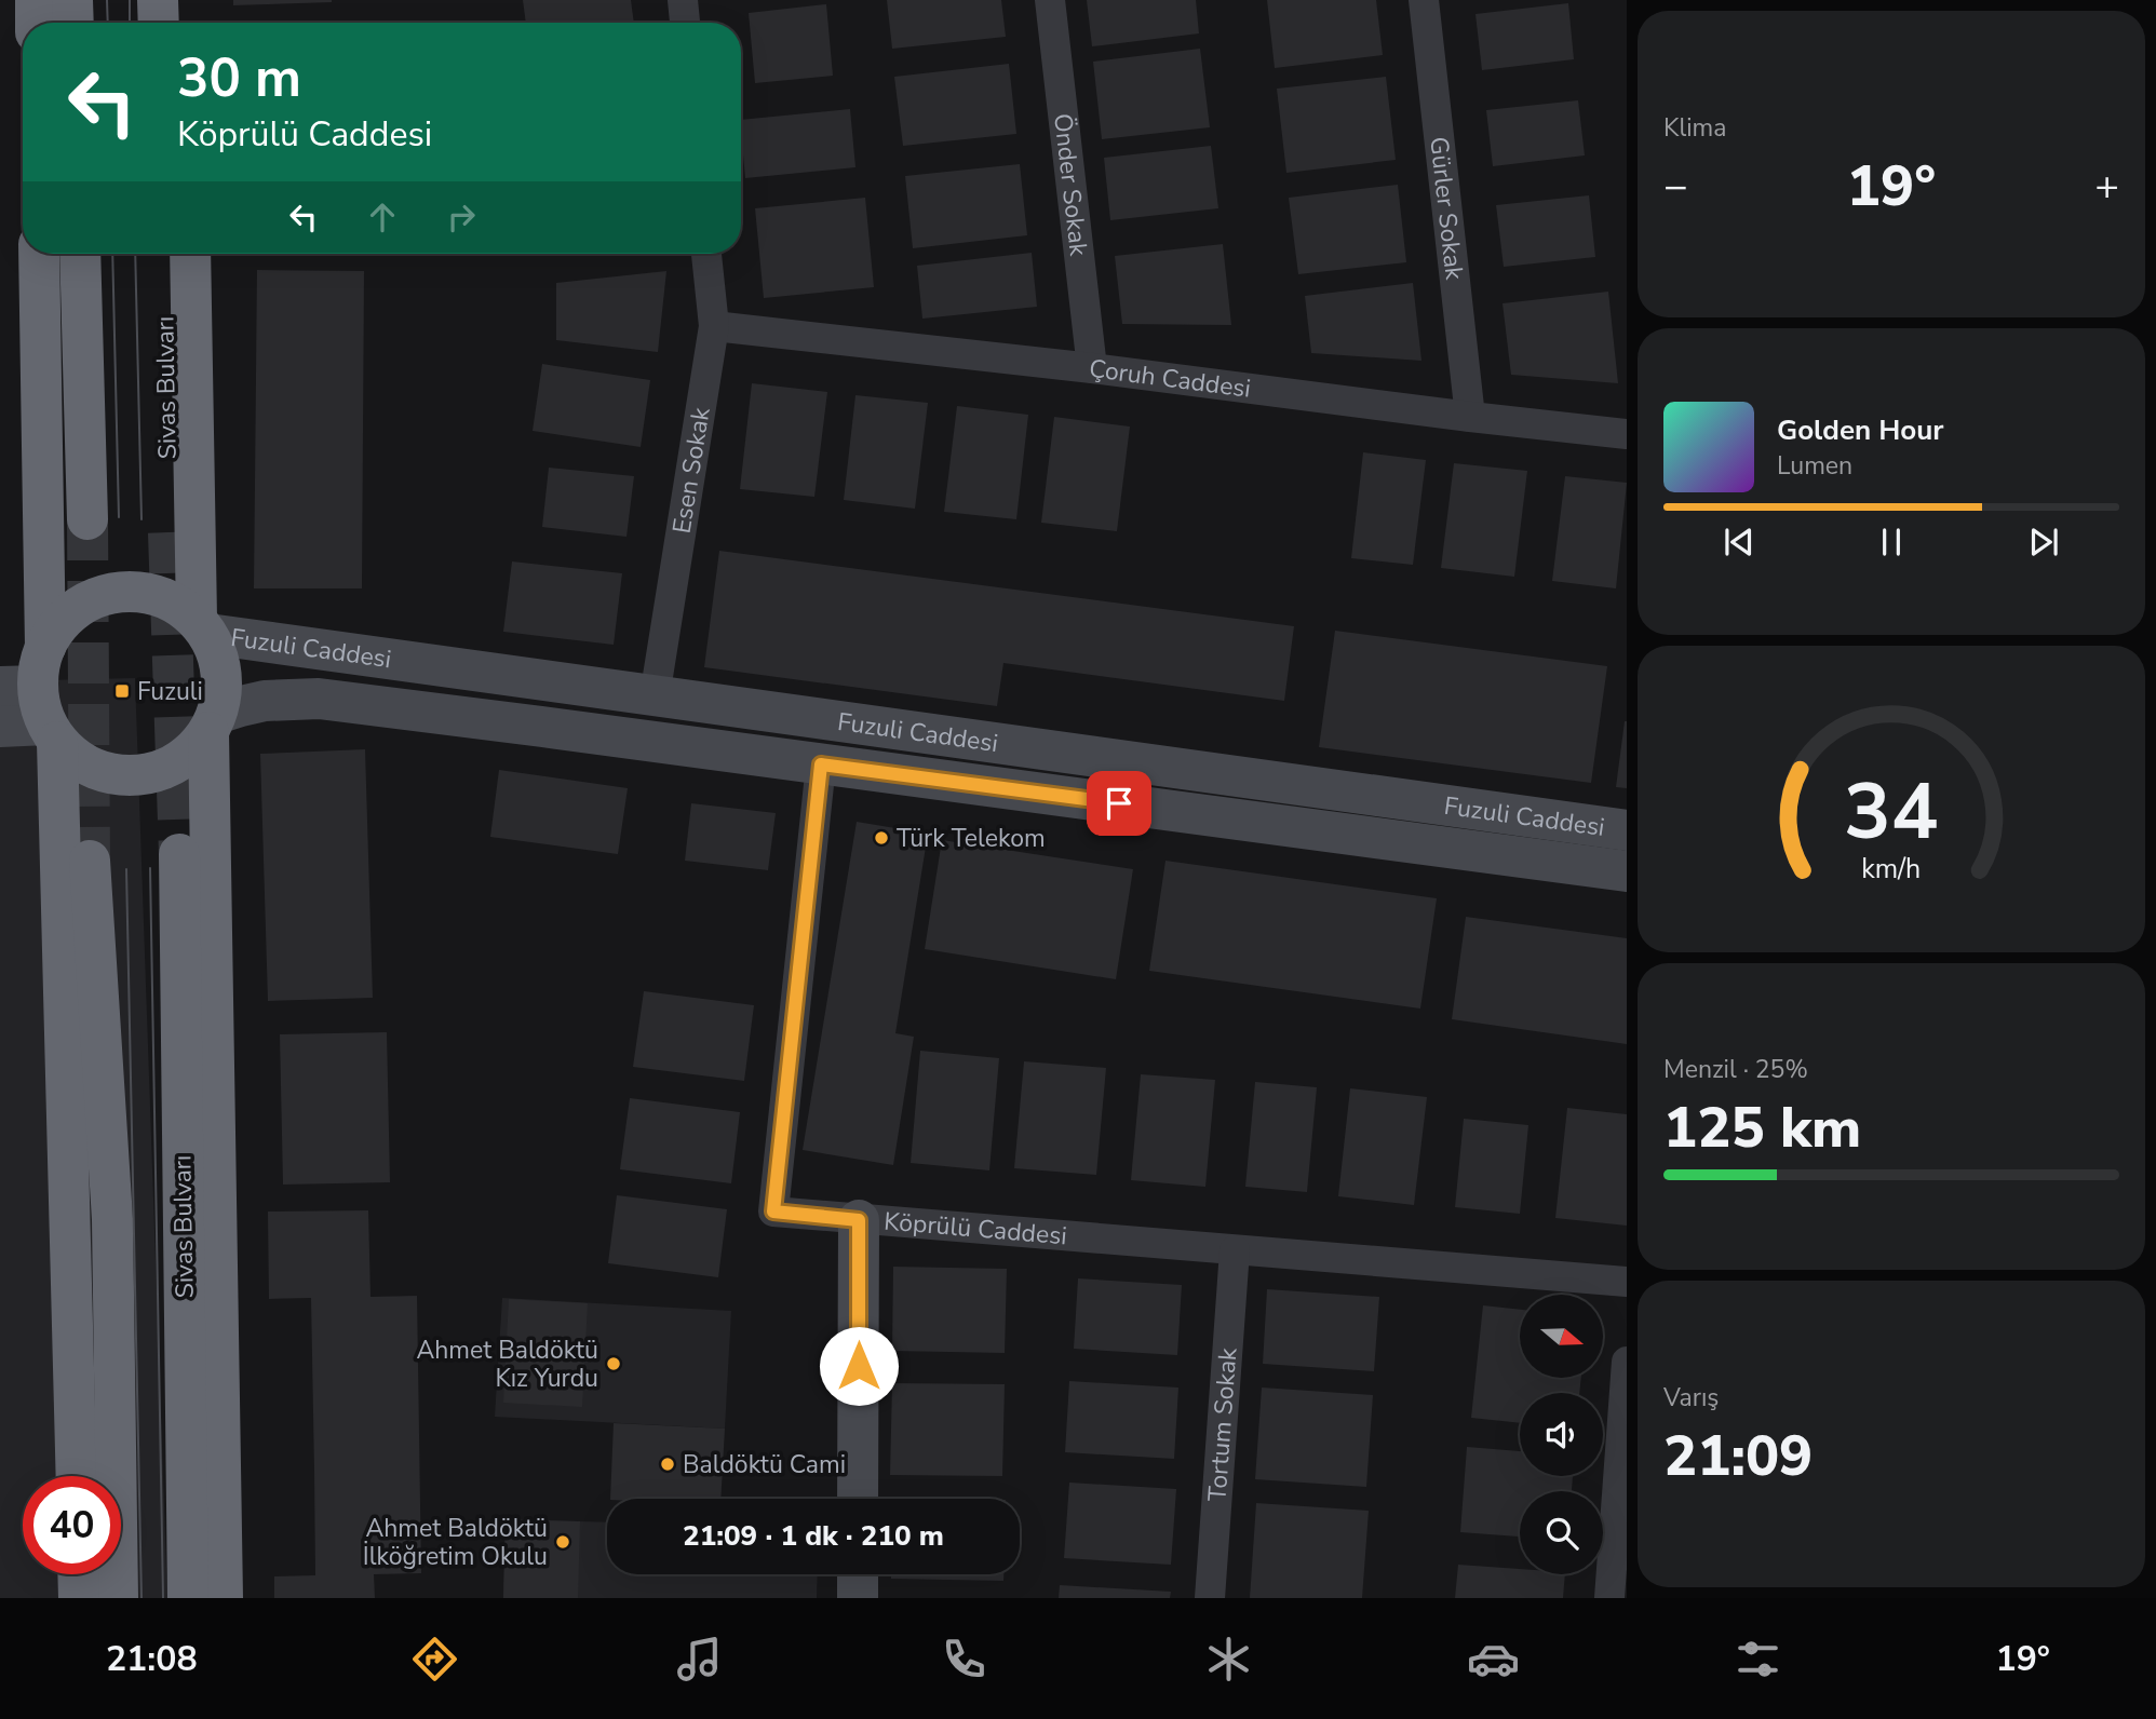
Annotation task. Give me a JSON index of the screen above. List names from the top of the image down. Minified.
{"streets":{"highway":["Sivas Bulvarı"],"street":["Önder Sokak","Gürler Sokak","Çoruh Caddesi","Esen Sokak","Fuzuli Caddesi","Köprülü Caddesi","Tortum Sokak"]},"crossings":[["Önder Sokak","Çoruh Caddesi"],["Gürler Sokak","Çoruh Caddesi"],["Çoruh Caddesi","Esen Sokak"],["Esen Sokak","Fuzuli Caddesi"],["Fuzuli Caddesi","Köprülü Caddesi"],["Köprülü Caddesi","Tortum Sokak"]],"places":{"transit":["Fuzuli"],"other":["Türk Telekom","Ahmet Baldöktü Kız Yurdu","Baldöktü Cami","Ahmet Baldöktü İlköğretim Okulu"]},"north":"right","page":{"tile":["Klima",["Menzil · 25%","125 km"],["Varış","21:09"]],"turn":["30 m","Köprülü Caddesi"],"heat":["−","19°","+"],"song":["Golden Hour","Lumen"],"limit":"40","trip":"21:09 · 1 dk · 210 m","tabs":["21:08","19°"],"gauge":["34","km/h"]}}
